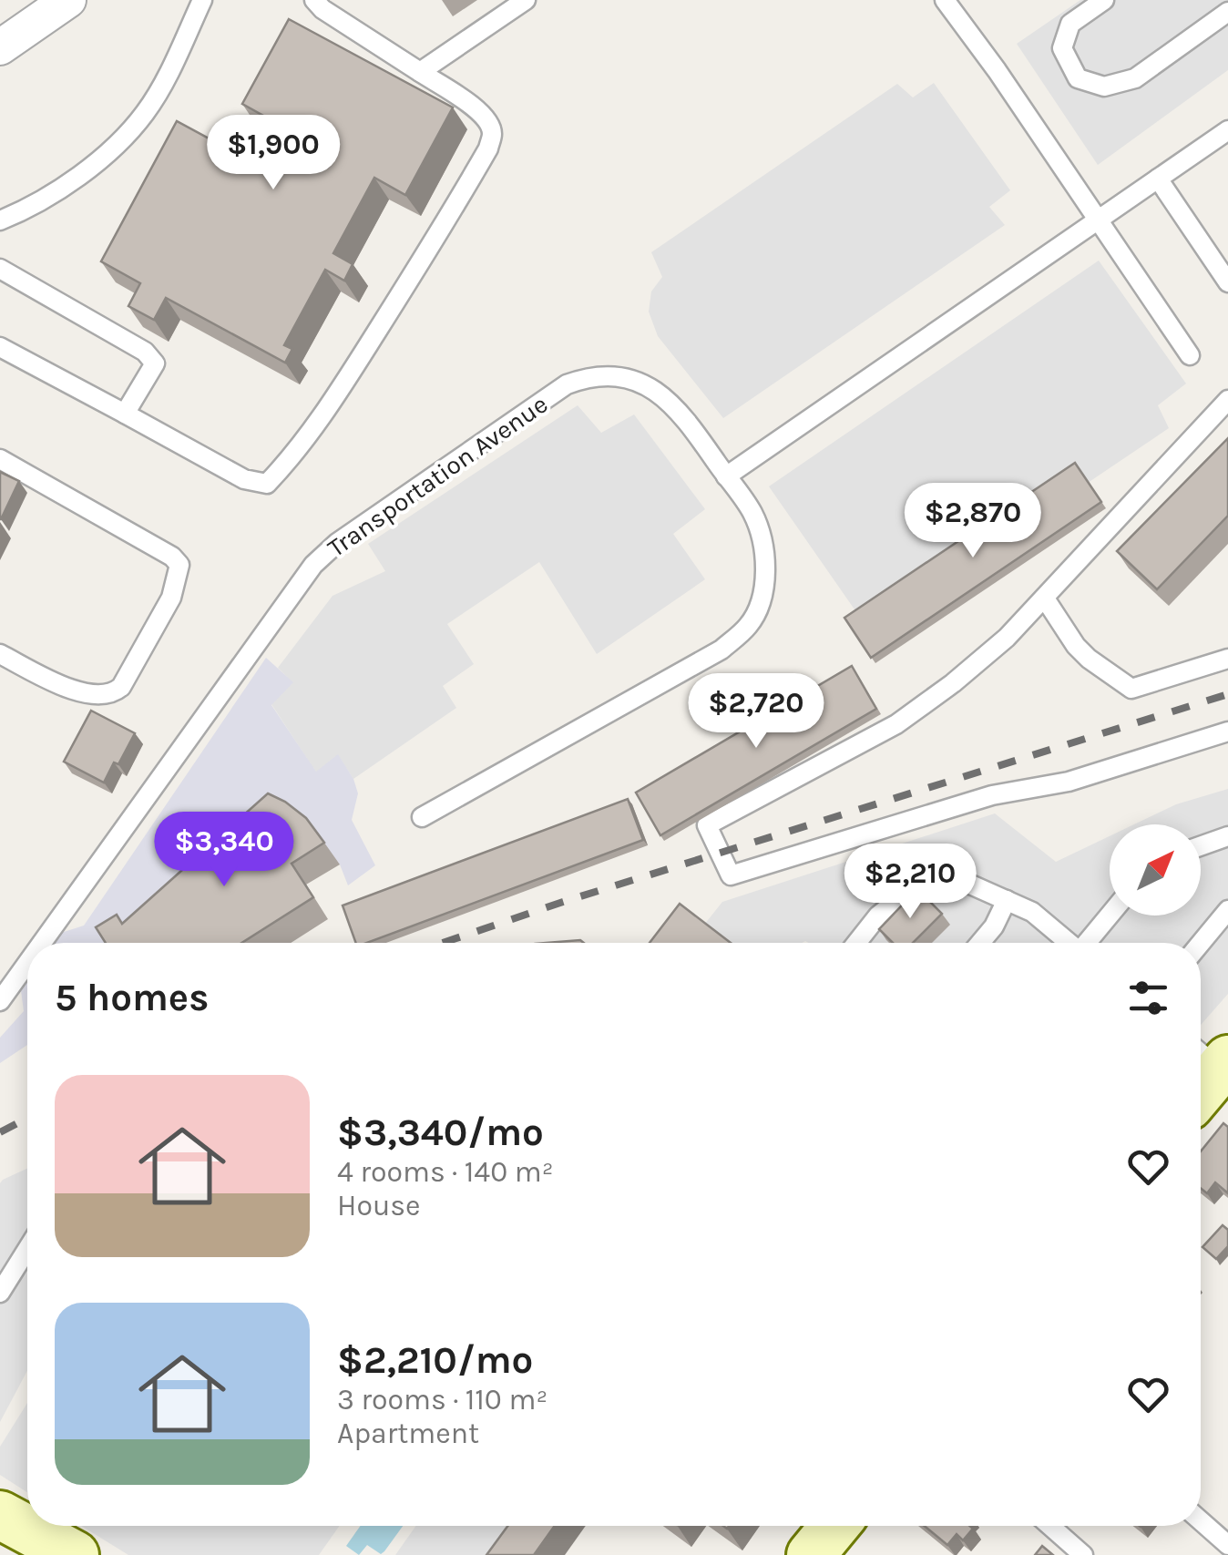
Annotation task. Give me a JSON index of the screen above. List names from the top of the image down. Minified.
{"streets":{"lane":["Transportation Avenue"]},"north":"top right","page":{"price":["$1,900","$2,870","$2,720","$3,340","$2,210"],"heading":"5 homes","list":[{"name":"$3,340/mo","note":"4 rooms · 140 m² · House"},{"name":"$2,210/mo","note":"3 rooms · 110 m² · Apartment"}]}}
